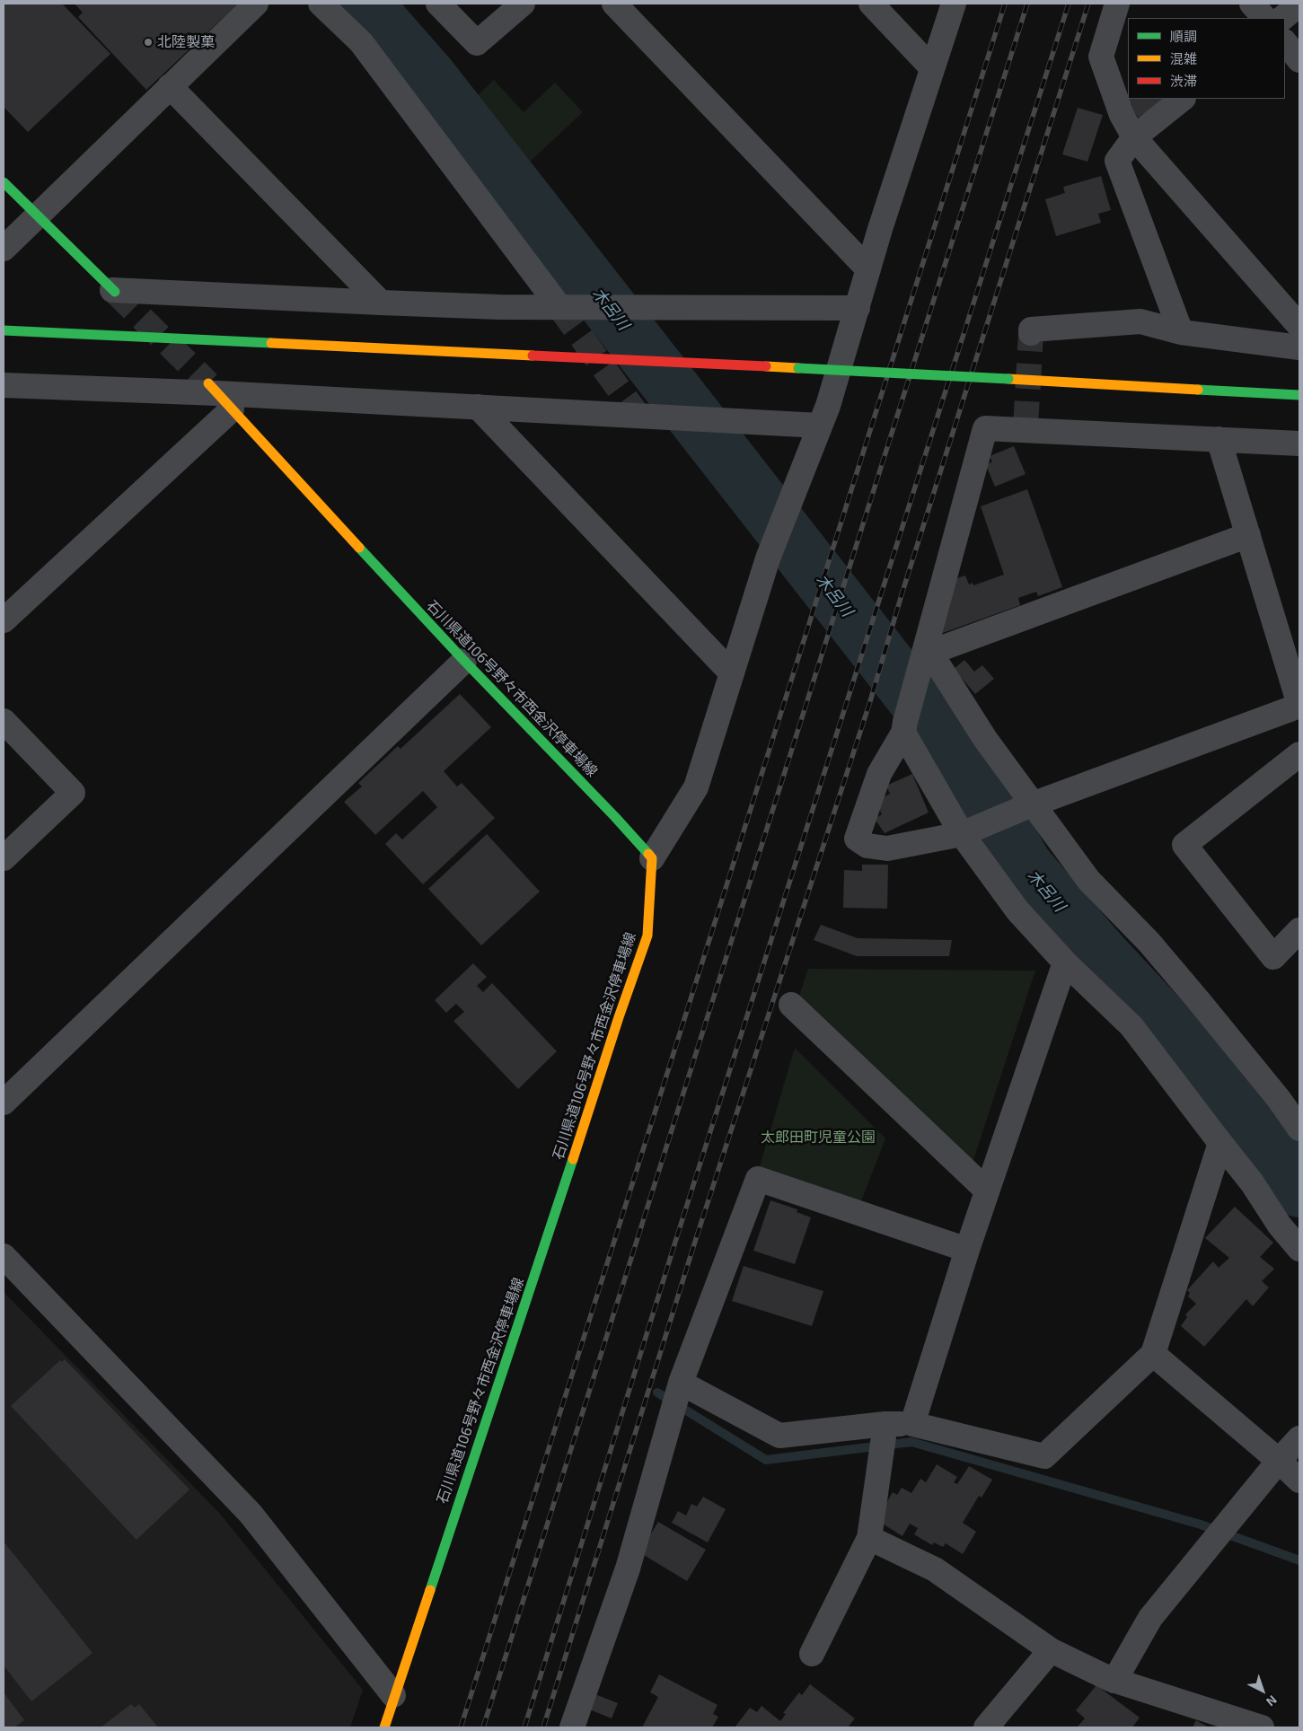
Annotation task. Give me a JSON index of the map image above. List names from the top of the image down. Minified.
{"streets":{"main road":["石川県道106号野々市西金沢停車場線"]},"water":["木呂川"],"parks":["太郎田町児童公園"],"places":["北陸製菓"],"legend":["順調","混雑","渋滞"],"north":"bottom right"}
